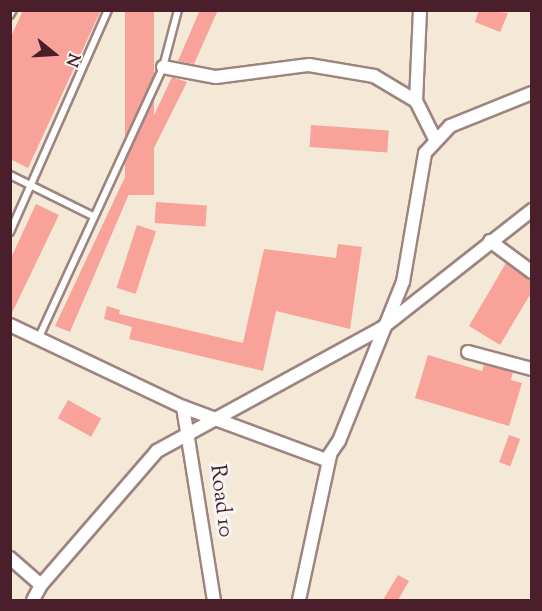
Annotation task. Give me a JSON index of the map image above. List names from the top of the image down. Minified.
{"streets":{"street":["Road 10"]},"north":"right"}
